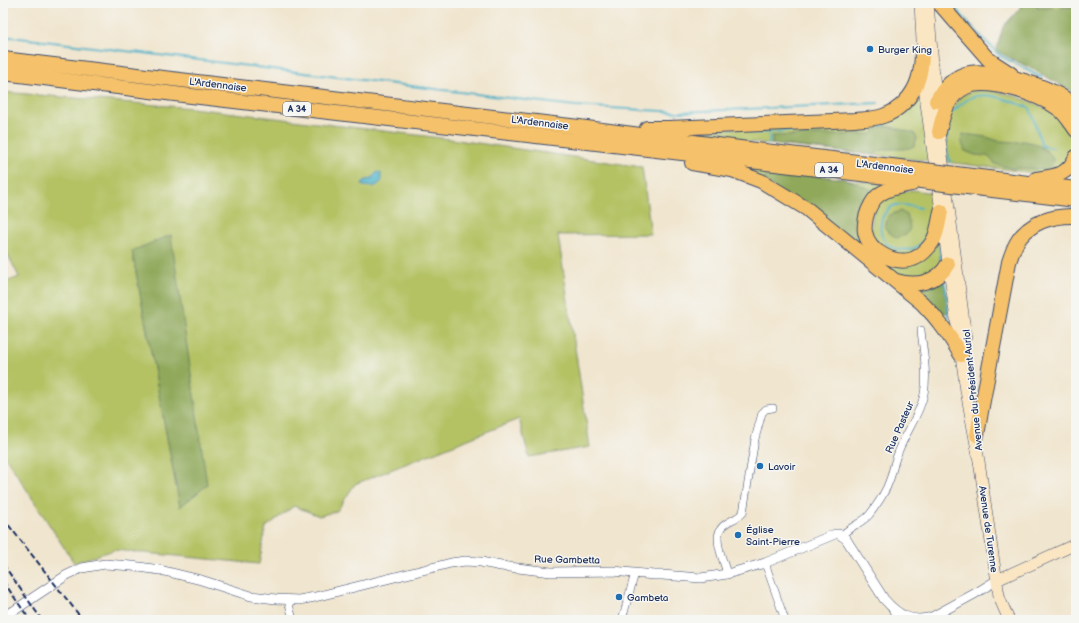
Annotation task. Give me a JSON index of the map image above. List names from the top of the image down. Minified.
{"streets":{"highway":["L'Ardennaise","A 34"],"main road":["Avenue du Président Auriol","Avenue de Turenne"],"street":["Rue Pasteur","Rue Gambetta"]},"crossings":[["Avenue du Président Auriol","Avenue de Turenne"],["Rue Pasteur","Rue Gambetta"]],"places":["Burger King","Lavoir","Église Saint-Pierre","Gambeta"]}
